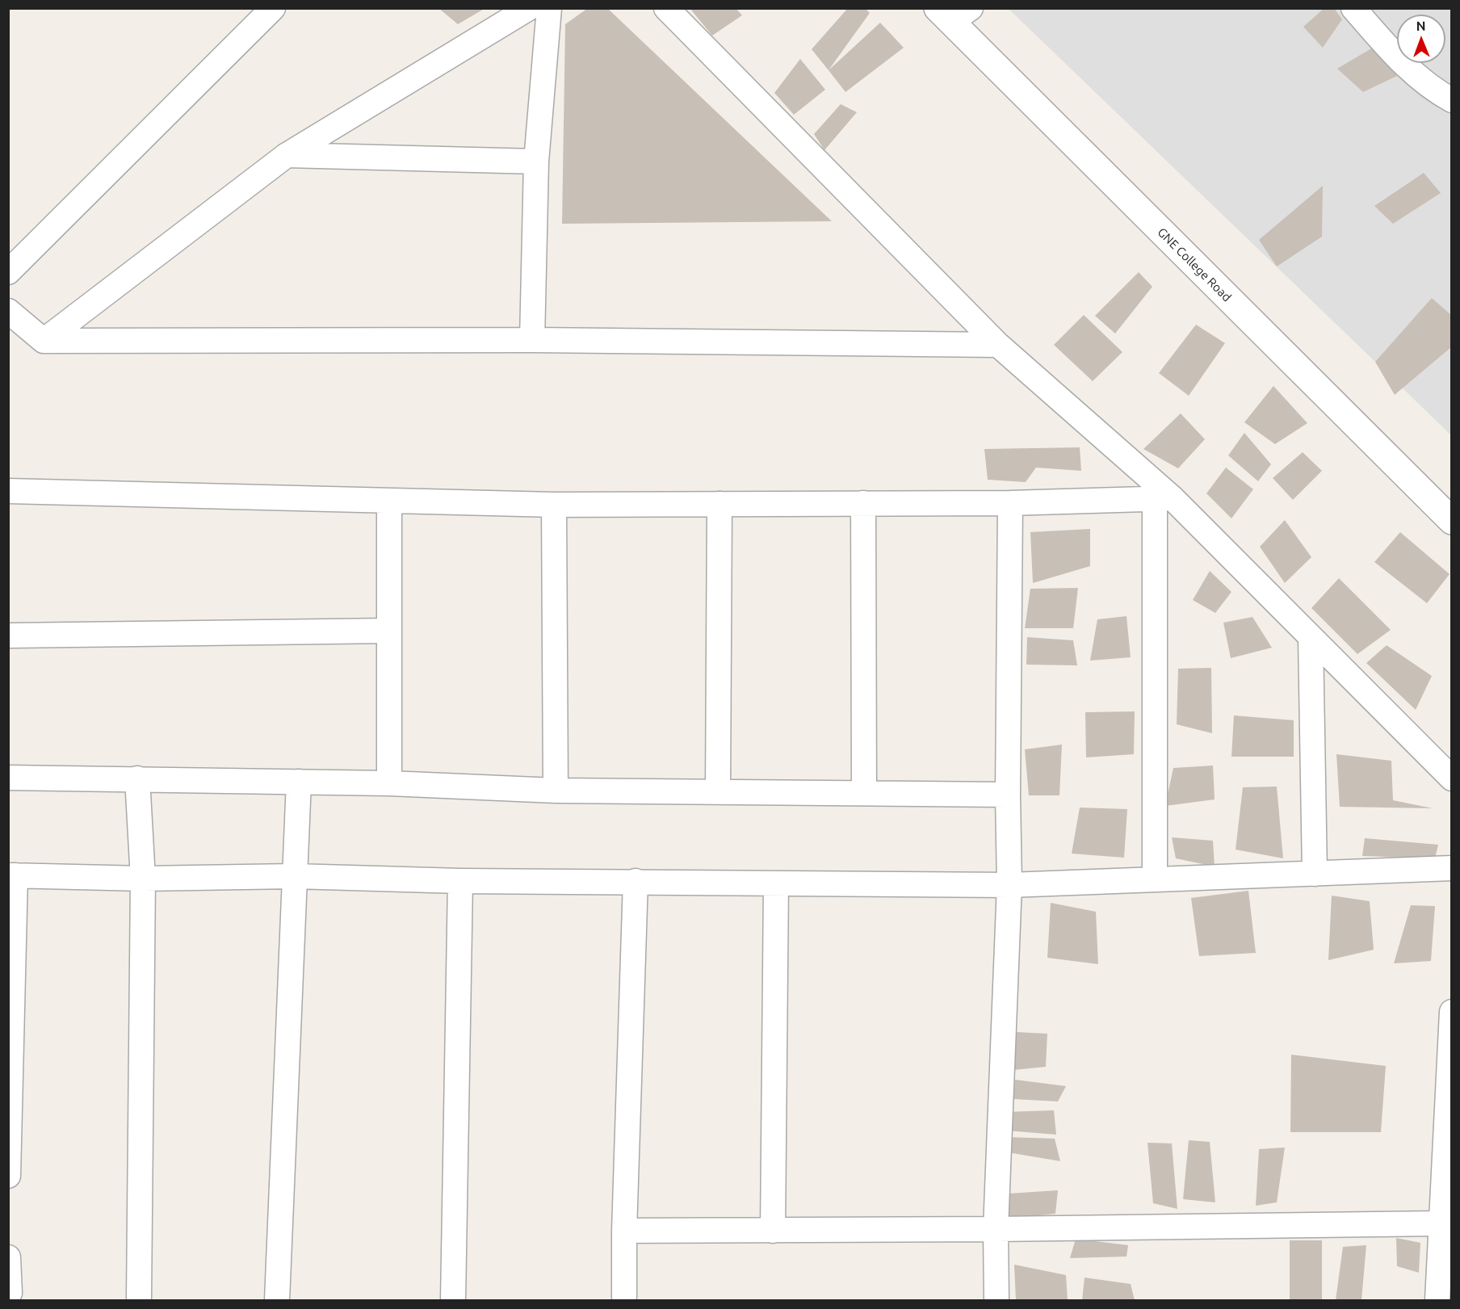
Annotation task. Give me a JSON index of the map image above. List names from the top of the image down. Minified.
{"streets":{"street":["GNE College Road"]},"north":"top"}
